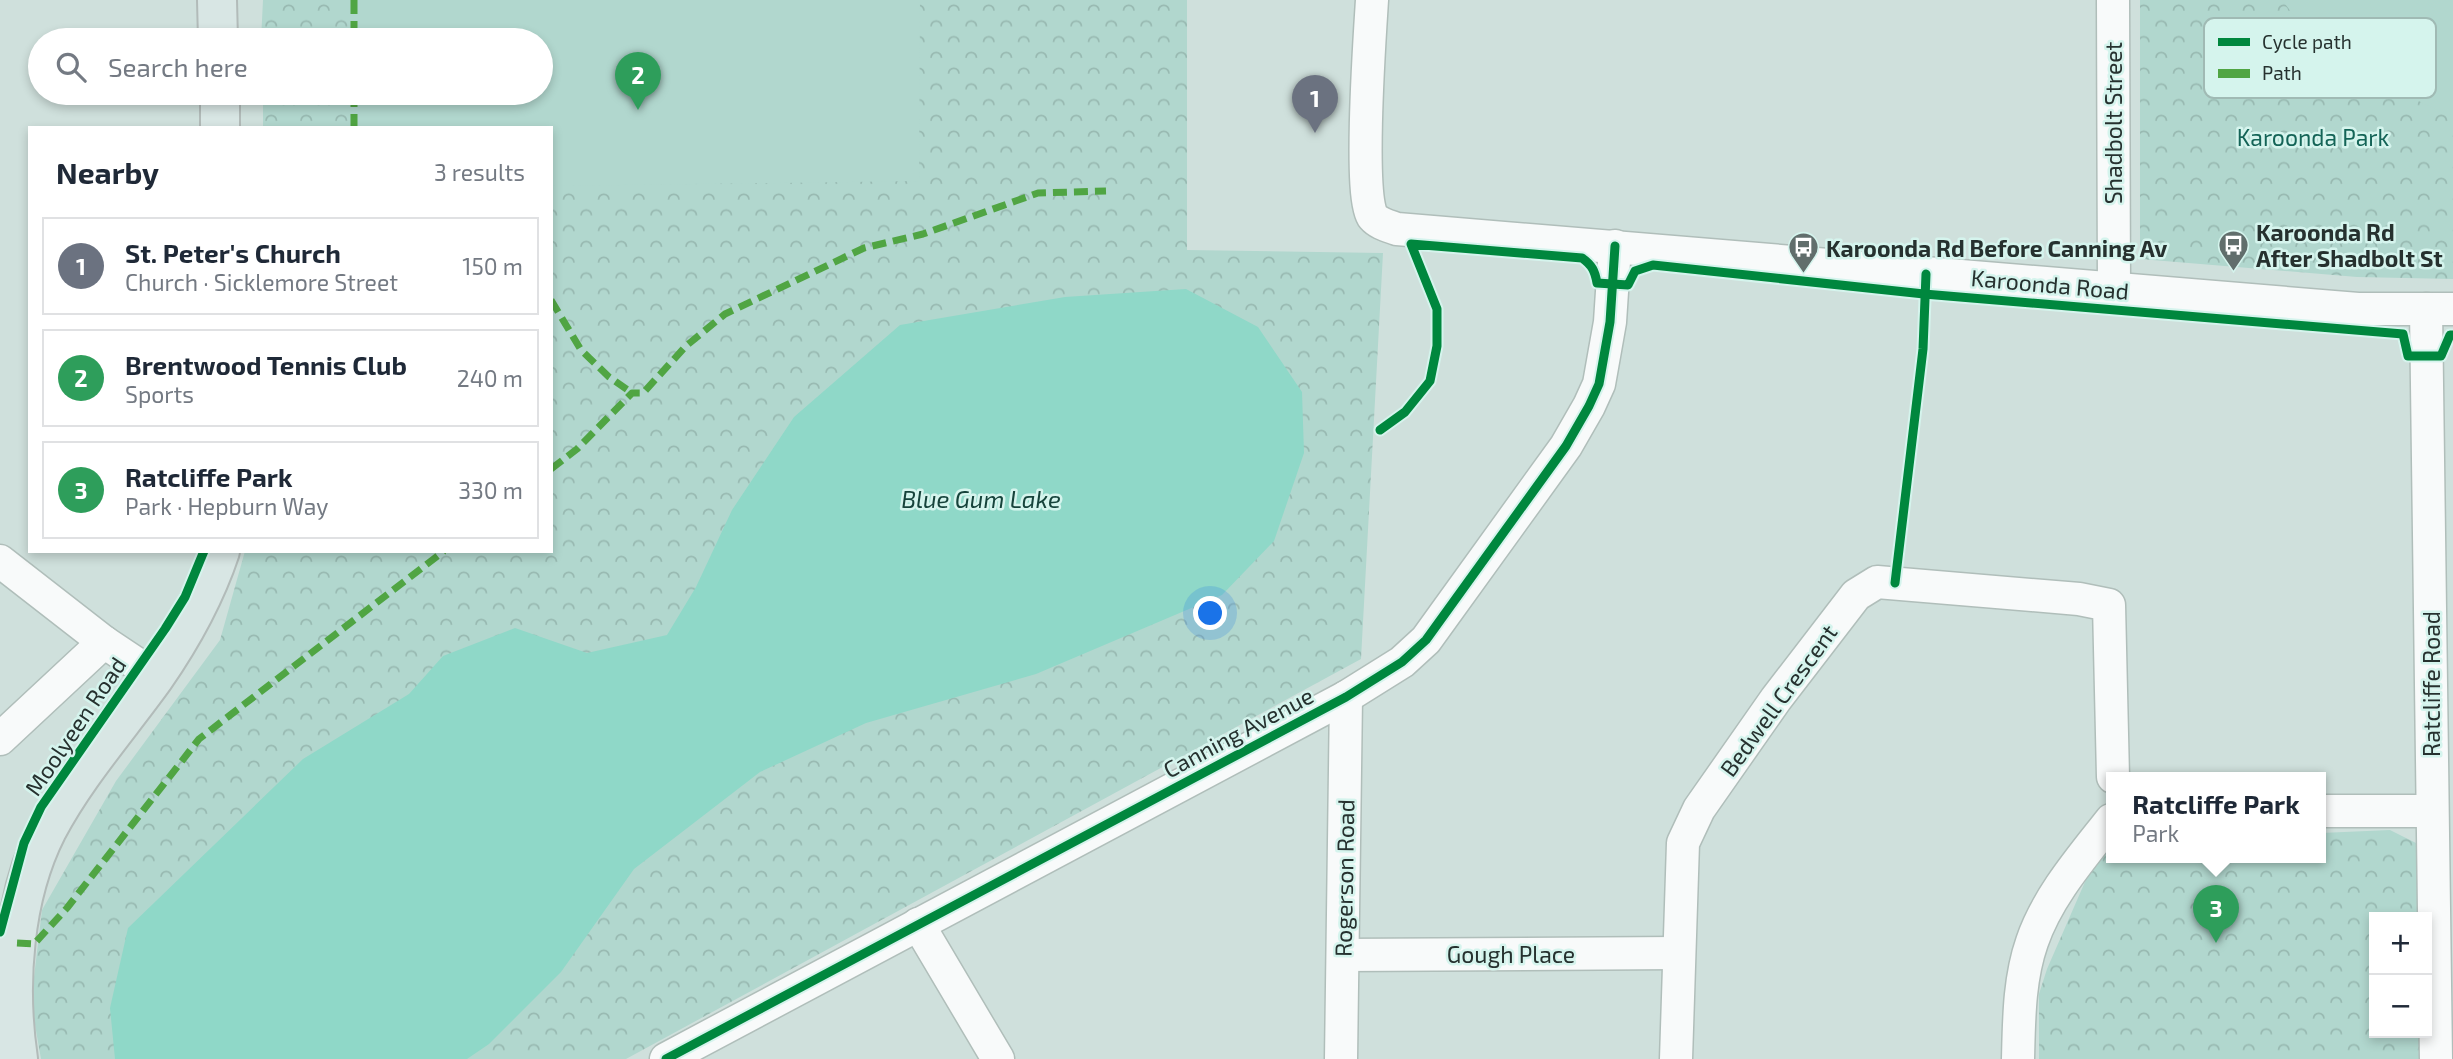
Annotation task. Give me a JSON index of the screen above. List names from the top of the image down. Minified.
{"streets":{"main road":["Moolyeen Road"],"street":["Shadbolt Street","Karoonda Road","Ratcliffe Road","Bedwell Crescent","Canning Avenue","Rogerson Road","Gough Place"]},"crossings":[["Shadbolt Street","Karoonda Road"],["Karoonda Road","Ratcliffe Road"],["Karoonda Road","Canning Avenue"],["Bedwell Crescent","Gough Place"],["Canning Avenue","Rogerson Road"],["Rogerson Road","Gough Place"]],"water":["Blue Gum Lake"],"parks":["Karoonda Park"],"places":{"bus stop":["Karoonda Rd After Shadbolt St","Karoonda Rd Before Canning Av"]},"legend":["Cycle path","Path"],"page":{"search":"Search here","pins":["2","1","3"],"heading":["Nearby","3 results"],"list":[{"mark":"1","name":"St. Peter's Church","note":"Church · Sicklemore Street","value":"150 m"},{"mark":"2","name":"Brentwood Tennis Club","note":"Sports","value":"240 m"},{"mark":"3","name":"Ratcliffe Park","note":"Park · Hepburn Way","value":"330 m"}],"popup":["Ratcliffe Park","Park"],"map_buttons":["+","−"]}}
